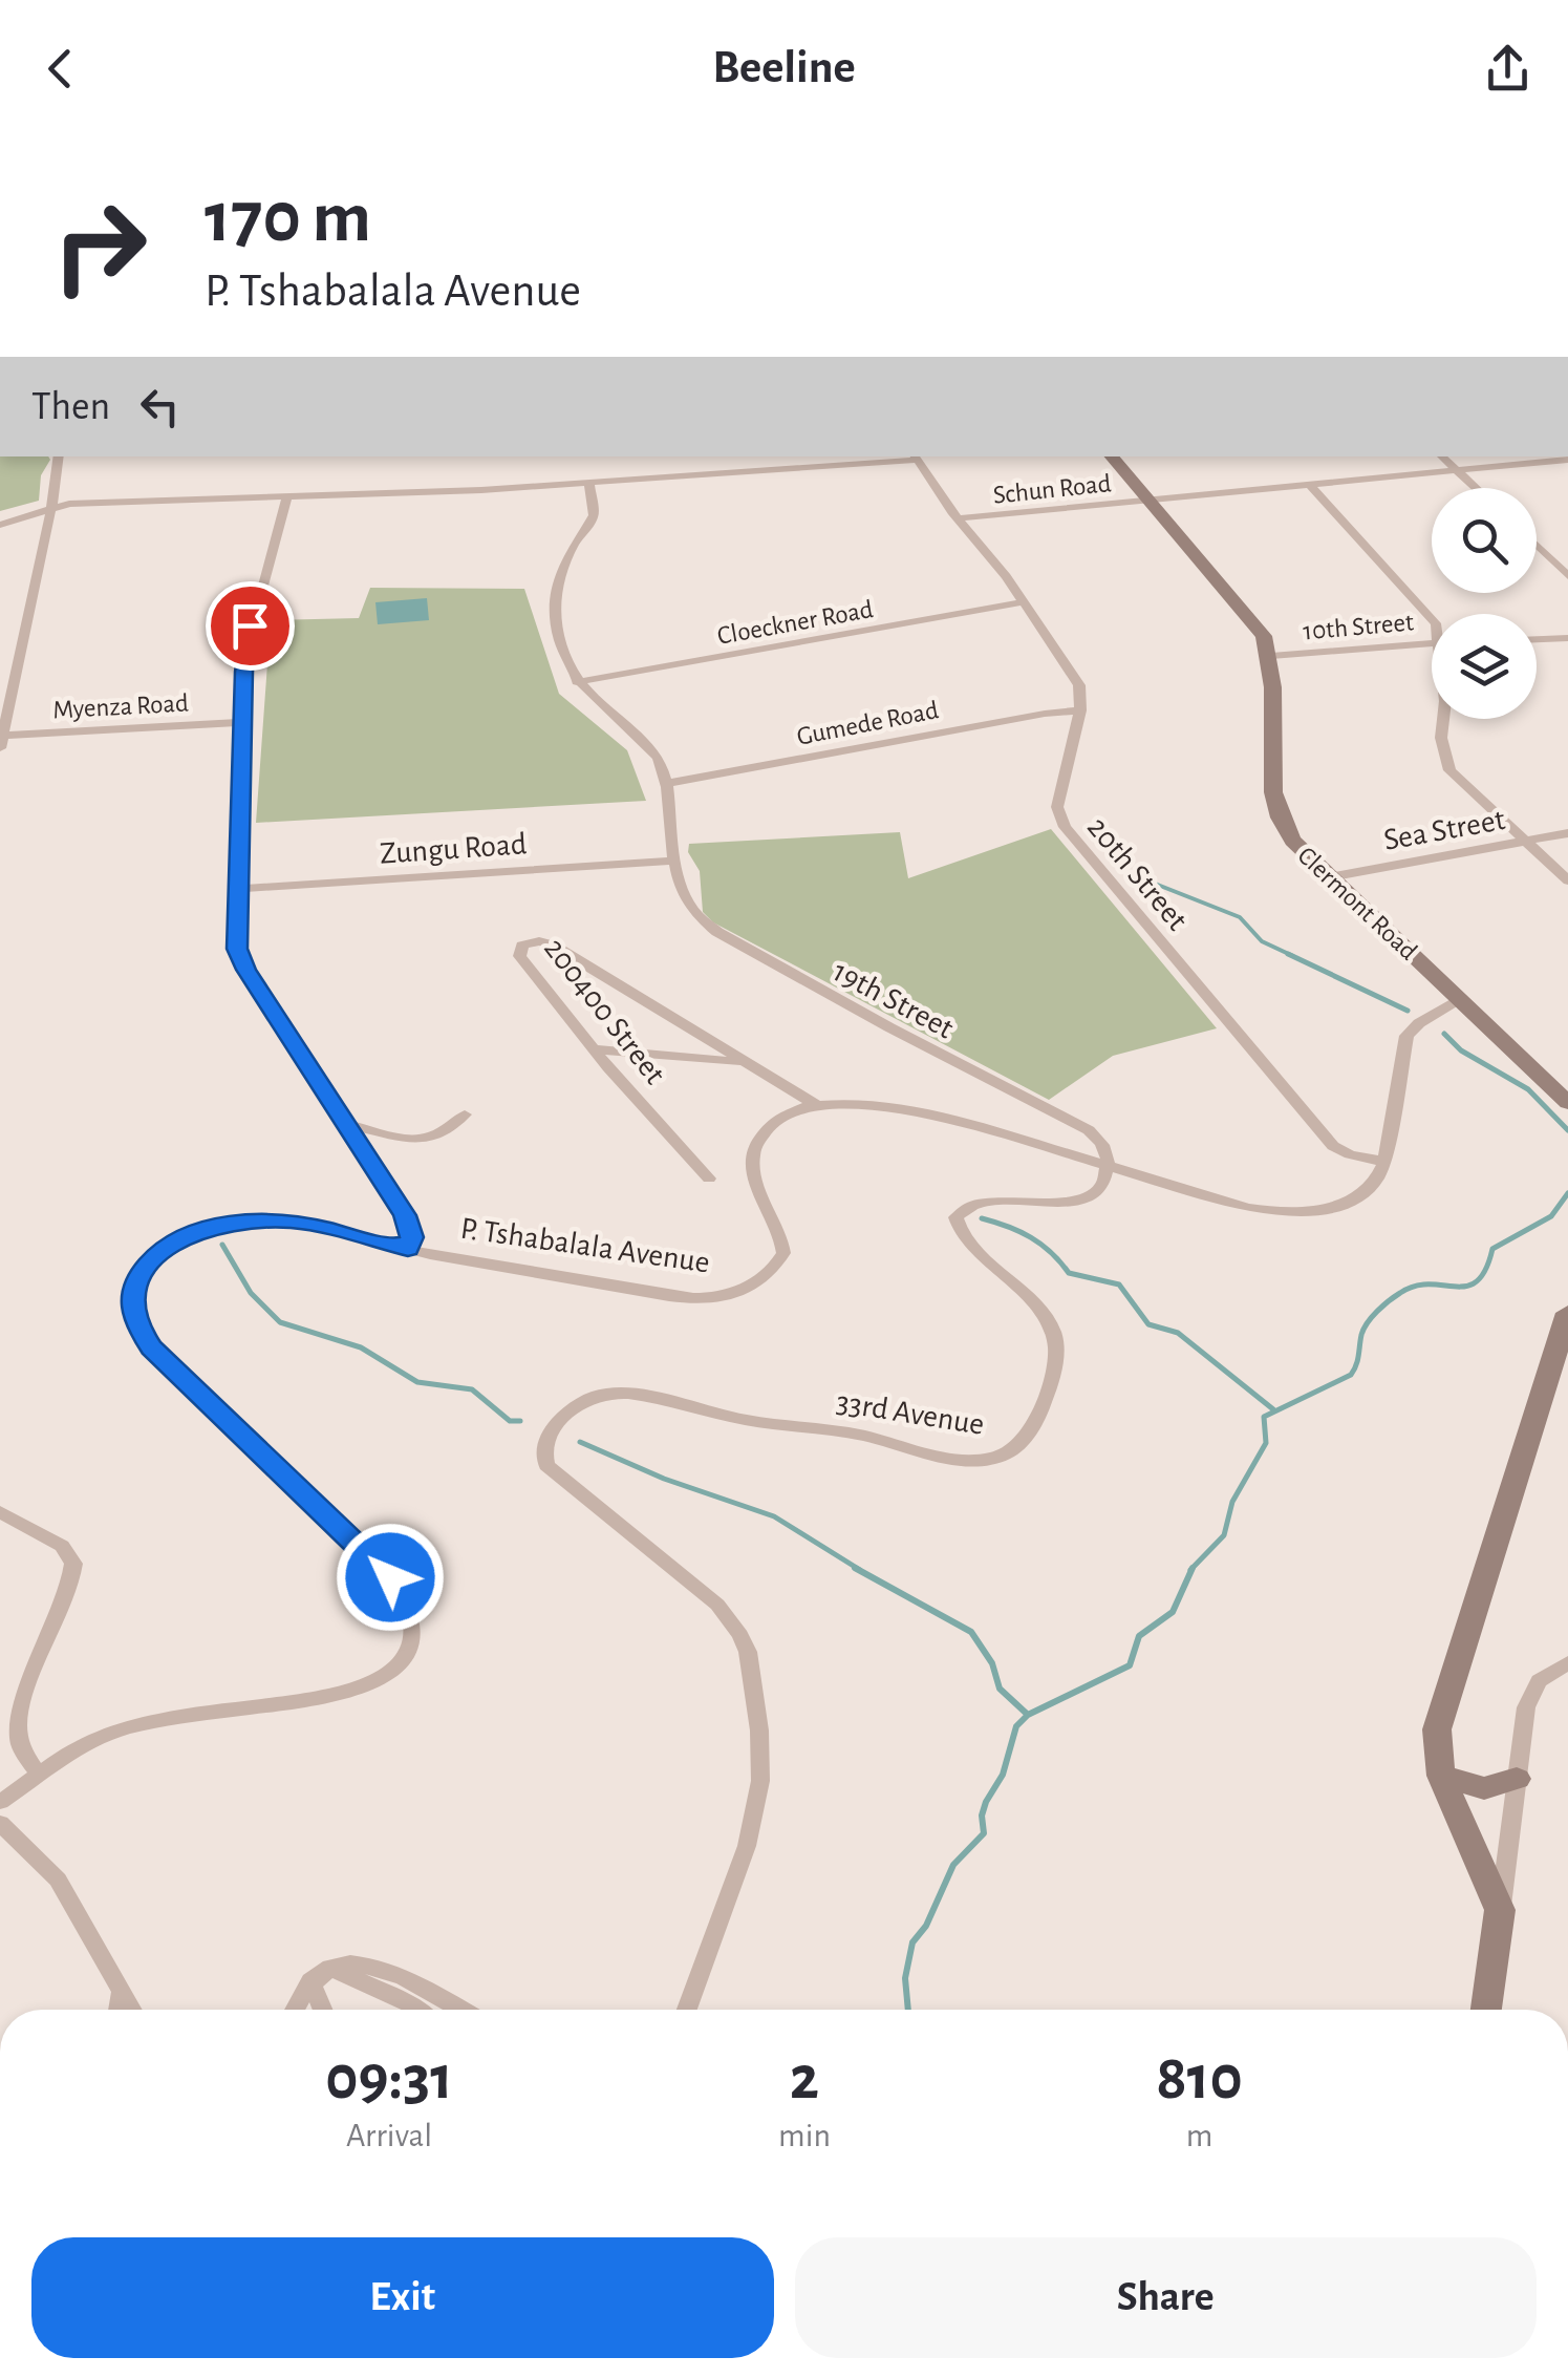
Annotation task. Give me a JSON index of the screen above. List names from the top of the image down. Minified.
{"streets":{"street":["Schun Road","Cloeckner Road","10th Street","Myenza Road","Gumede Road","Sea Street","Zungu Road","20th Street","Clermont Road","19th Street","200400 Street","P. Tshabalala Avenue","33rd Avenue"]},"crossings":[["Schun Road","Clermont Road"],["10th Street","Clermont Road"],["Gumede Road","20th Street"],["Gumede Road","19th Street"],["Sea Street","Clermont Road"],["Zungu Road","19th Street"],["19th Street","P. Tshabalala Avenue"],["19th Street","33rd Avenue"],["200400 Street","P. Tshabalala Avenue"],["P. Tshabalala Avenue","33rd Avenue"]],"page":{"header":"Beeline","turn":["170 m","P. Tshabalala Avenue"],"then":"Then","eta":["09:31","Arrival","2","min","810","m"],"buttons":["Exit","Share"]}}
